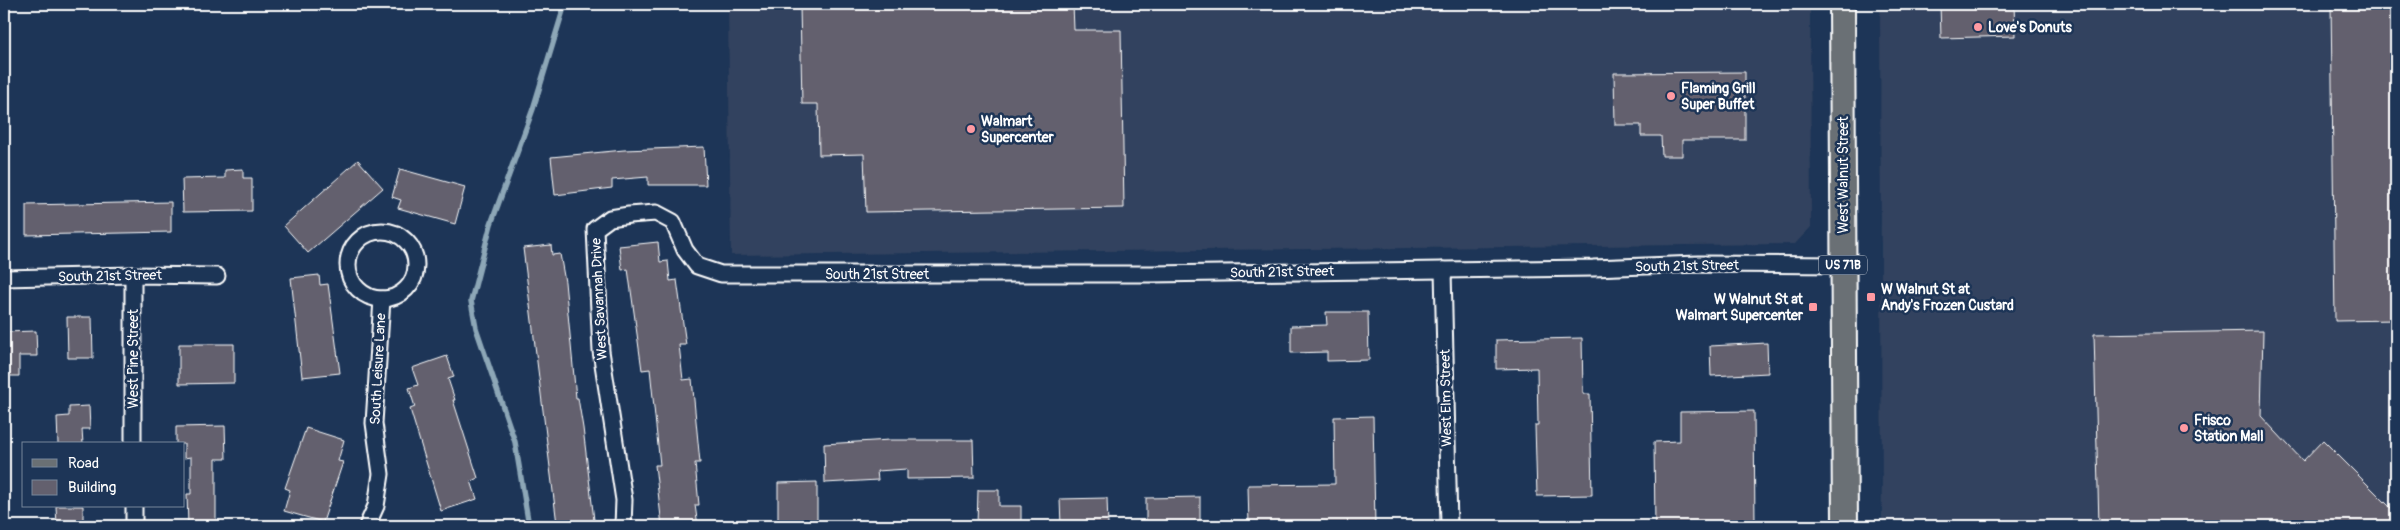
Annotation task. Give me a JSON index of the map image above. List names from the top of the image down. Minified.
{"streets":{"main road":["West Walnut Street","US 71B"],"street":["South 21st Street","West Savannah Drive","West Pine Street","South Leisure Lane","West Elm Street"]},"crossings":[["West Walnut Street","South 21st Street"],["South 21st Street","West Savannah Drive"],["South 21st Street","West Pine Street"],["South 21st Street","West Elm Street"]],"places":{"other":["Love's Donuts","Flaming Grill Super Buffet","Walmart Supercenter","Frisco Station Mall"],"transit":["W Walnut St at Andy's Frozen Custard","W Walnut St at Walmart Supercenter"]},"legend":["Road","Building"]}
